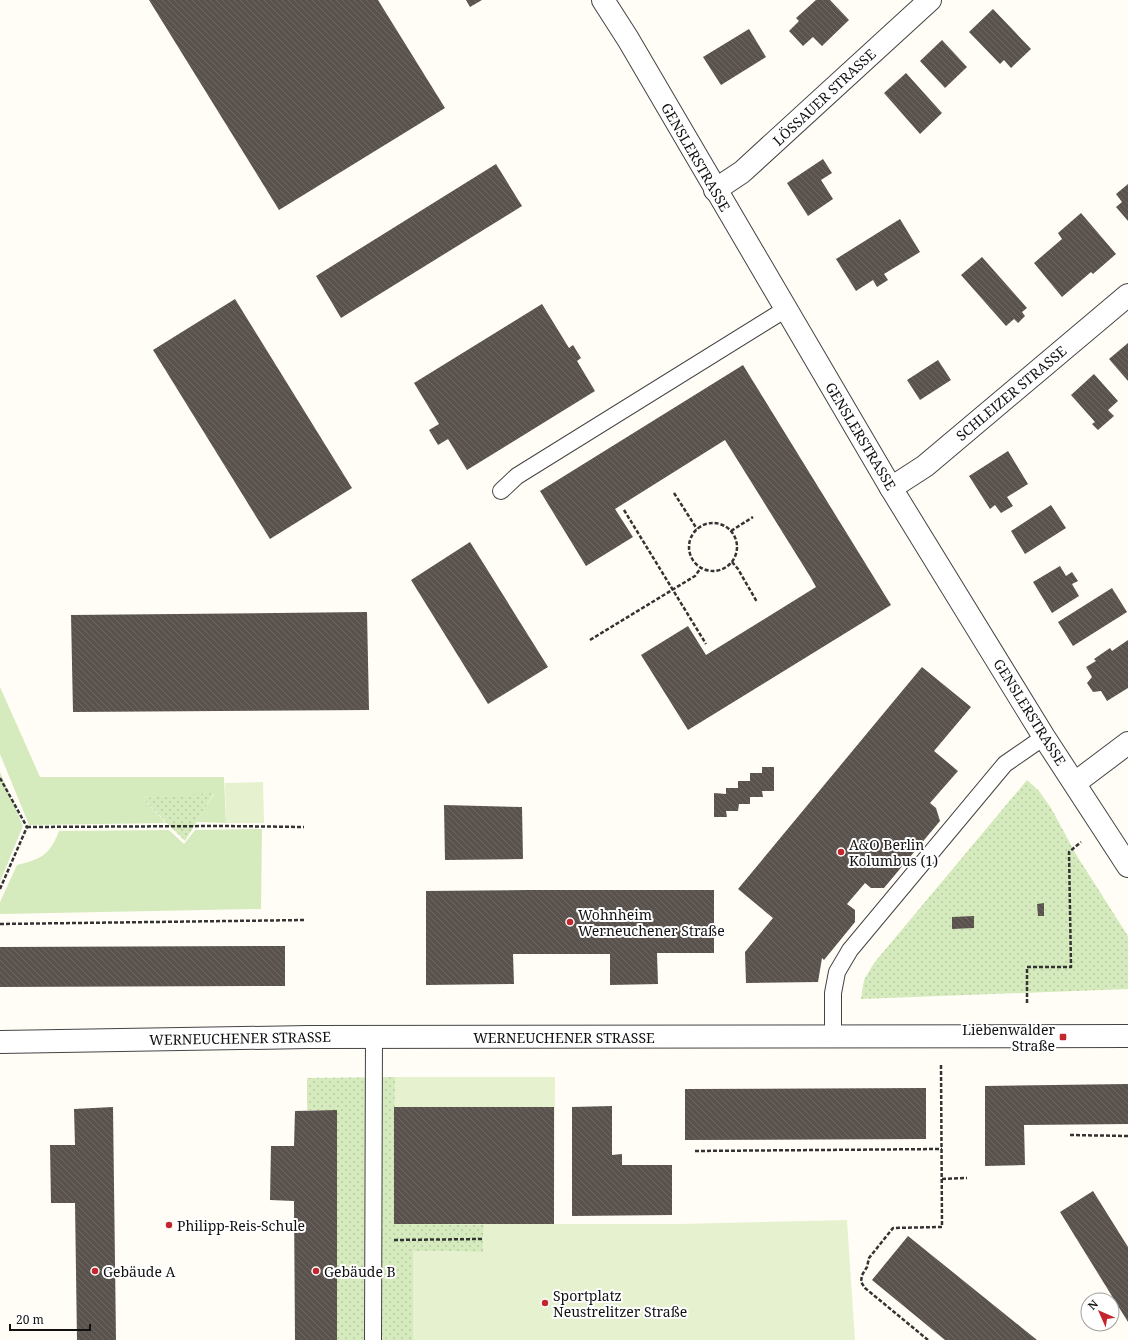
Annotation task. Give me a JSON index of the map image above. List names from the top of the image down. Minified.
{"streets":{"street":["LÖSSAUER STRASSE","GENSLERSTRASSE","SCHLEIZER STRASSE","WERNEUCHENER STRASSE"]},"crossings":[["LÖSSAUER STRASSE","GENSLERSTRASSE"],["GENSLERSTRASSE","SCHLEIZER STRASSE"]],"places":{"other":["A&O Berlin Kolumbus (1)","Wohnheim Werneuchener Straße","Philipp-Reis-Schule","Gebäude A","Gebäude B","Sportplatz Neustrelitzer Straße"],"transit":["Liebenwalder Straße"]},"scale_bar":"20 m","north":"top left"}
